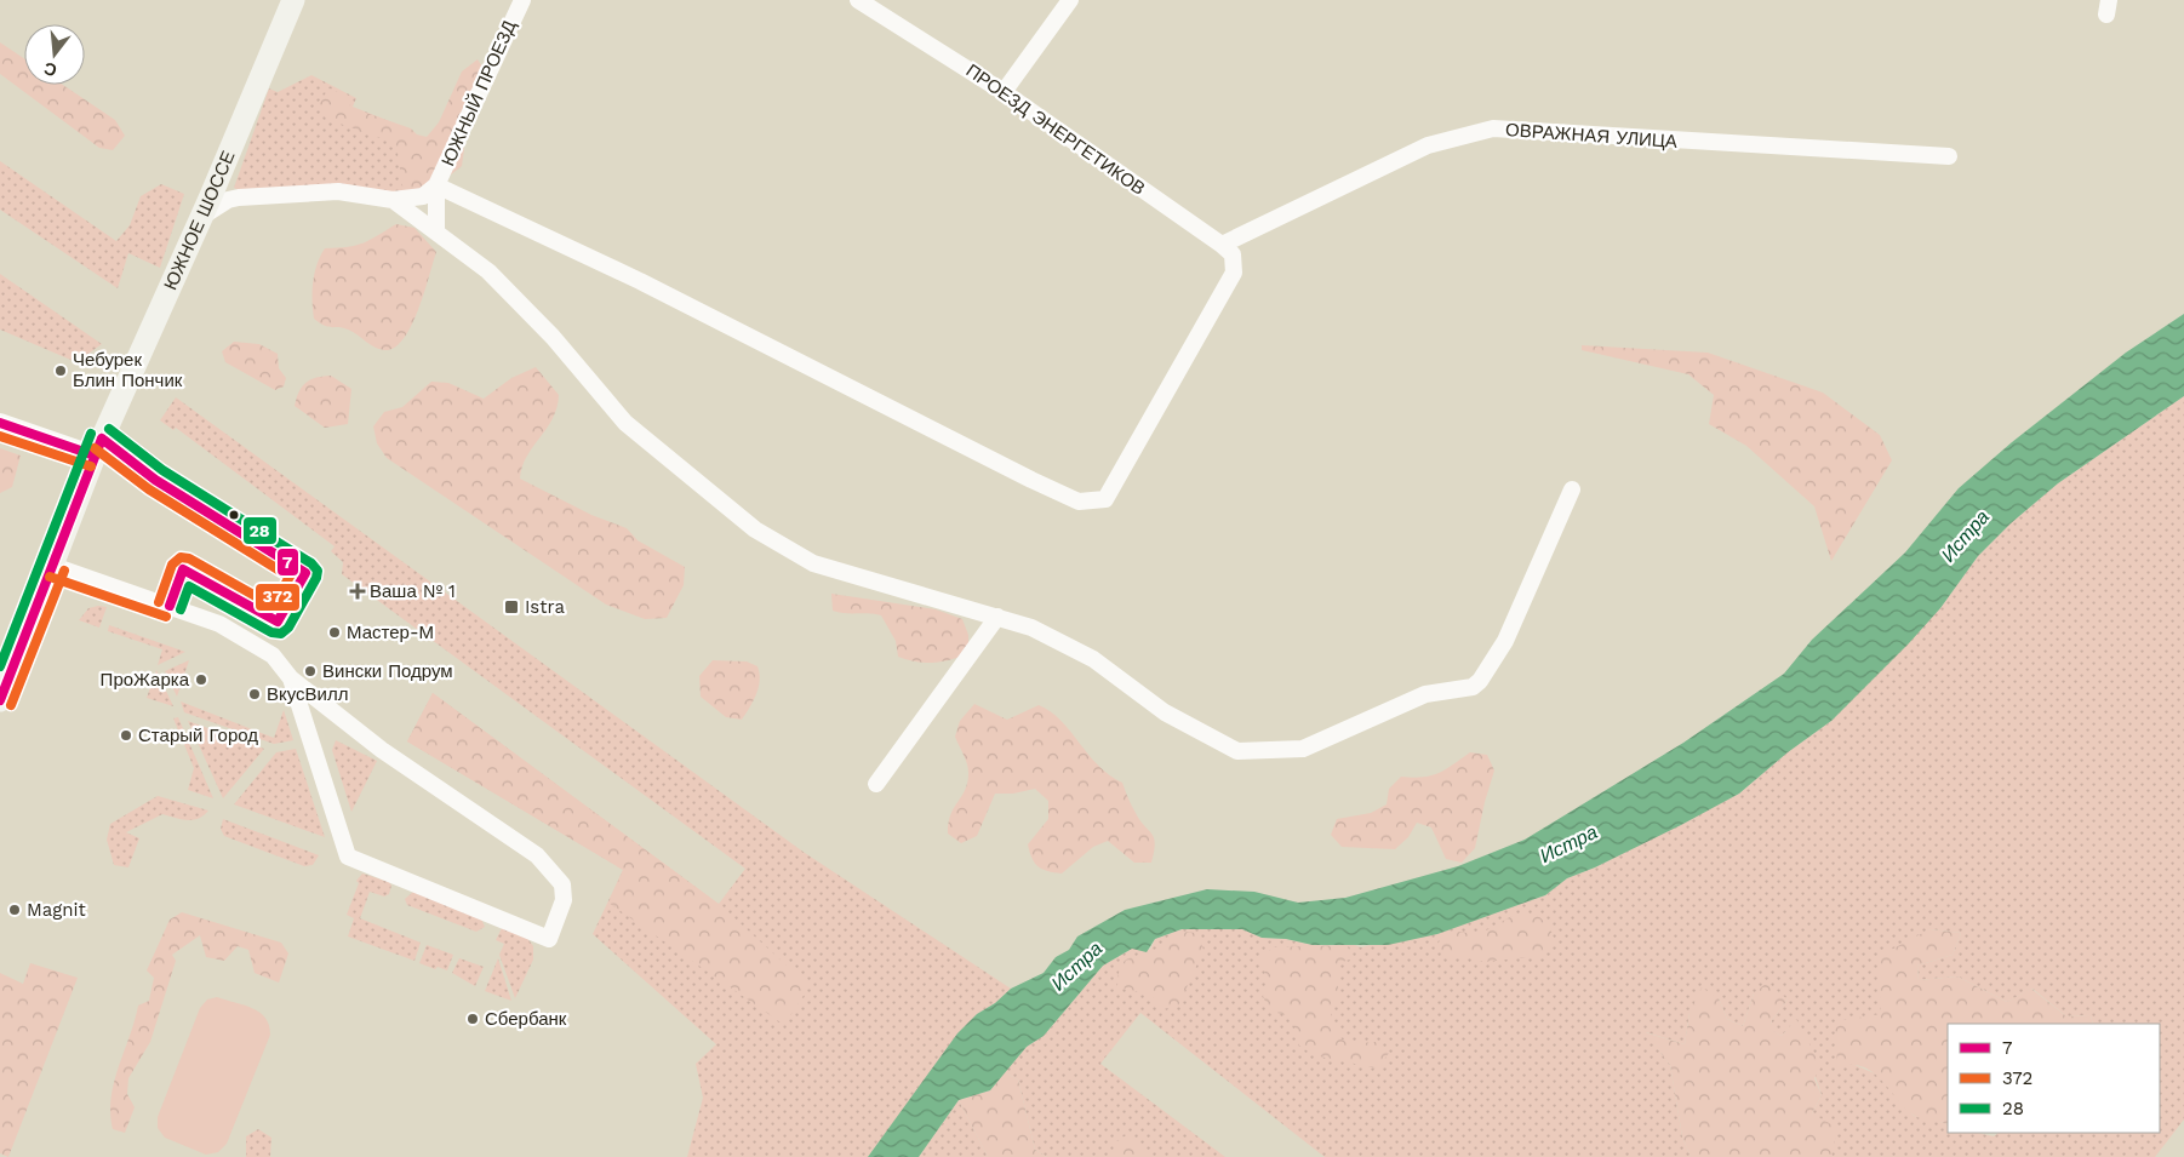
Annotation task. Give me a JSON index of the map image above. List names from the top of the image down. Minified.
{"streets":{"main road":["ЮЖНОЕ ШОССЕ"],"street":["ЮЖНЫЙ ПРОЕЗД","ПРОЕЗД ЭНЕРГЕТИКОВ","ОВРАЖНАЯ УЛИЦА"]},"crossings":[["ЮЖНЫЙ ПРОЕЗД","ПРОЕЗД ЭНЕРГЕТИКОВ"],["ПРОЕЗД ЭНЕРГЕТИКОВ","ОВРАЖНАЯ УЛИЦА"]],"water":["Истра"],"places":{"other":["Чебурек Блин Пончик","Мастер-М","Вински Подрум","ПроЖарка","ВкусВилл","Старый Город","Magnit","Сбербанк"],"health":["Ваша № 1"],"transit":["Istra"]},"lines":["transit line 7","transit line 28","transit line 372"],"legend":["7","372","28"],"north":"bottom"}
